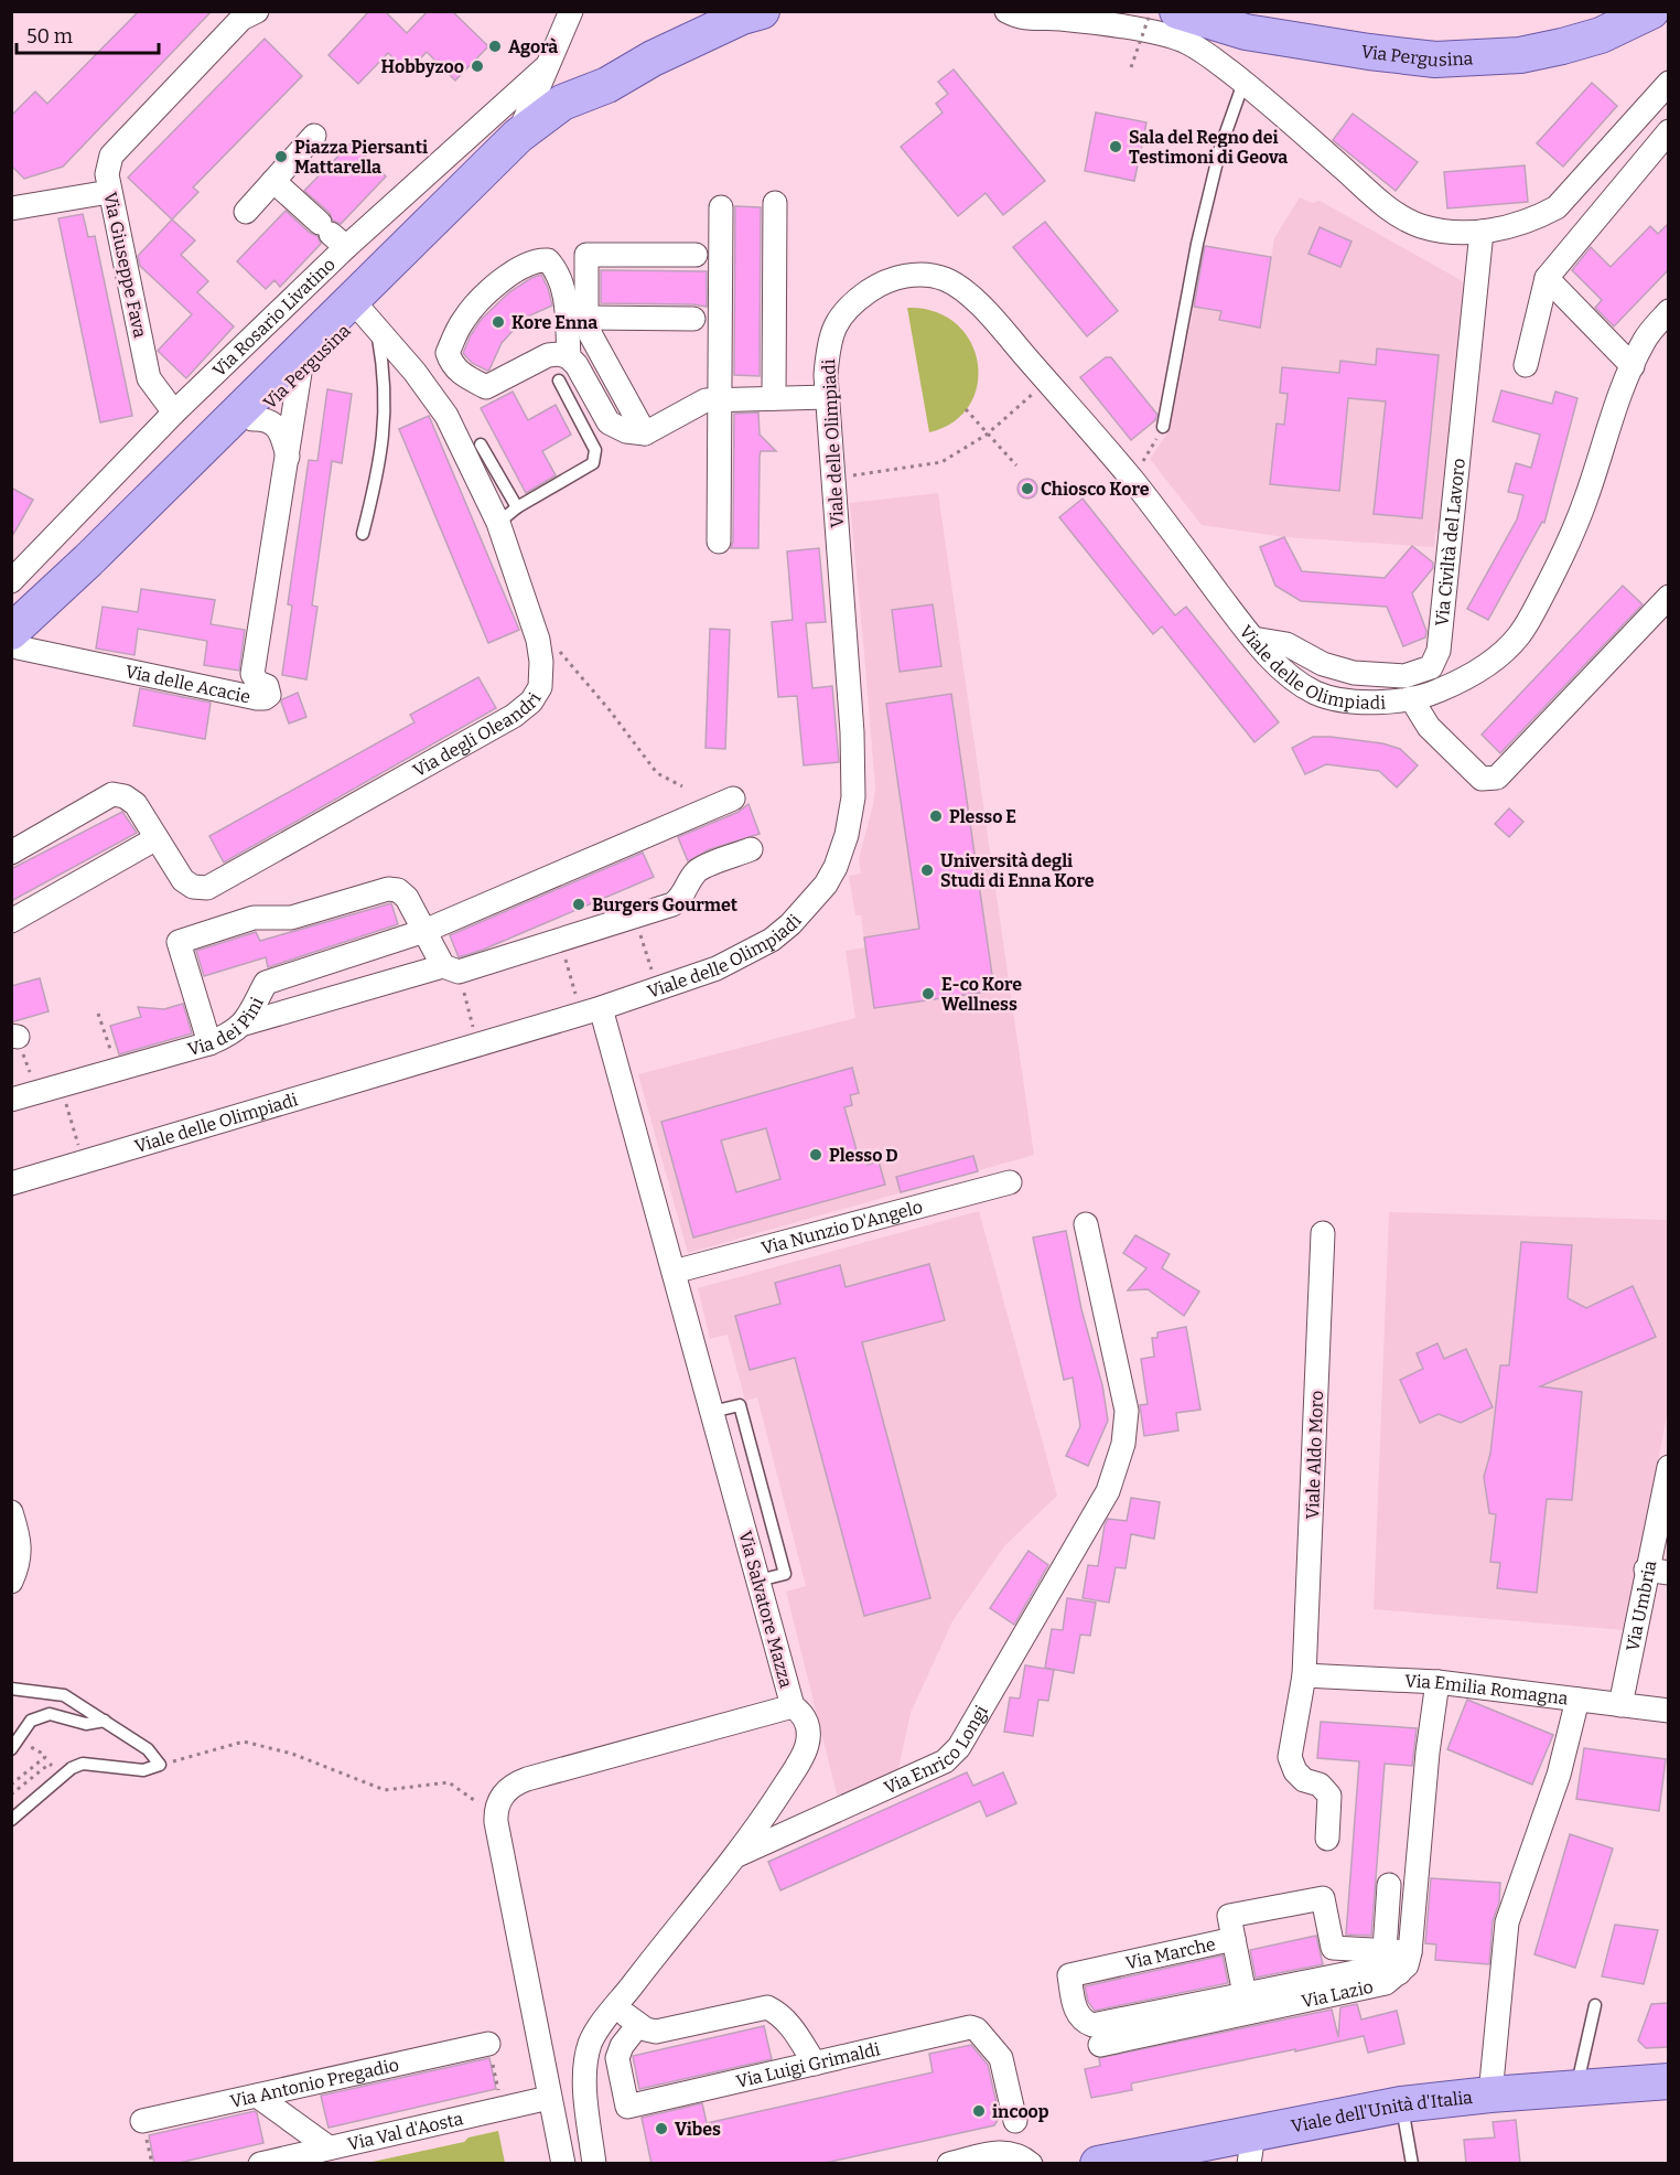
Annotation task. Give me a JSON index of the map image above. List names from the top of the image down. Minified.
{"streets":{"main road":["Via Pergusina","Viale dell'Unità d'Italia"],"street":["Via Giuseppe Fava","Via Rosario Livatino","Viale delle Olimpiadi","Via Civiltà del Lavoro","Via delle Acacie","Via degli Oleandri","Via dei Pini","Via Nunzio D'Angelo","Viale Aldo Moro","Via Umbria","Via Salvatore Mazza","Via Emilia Romagna","Via Enrico Longi","Via Marche","Via Lazio","Via Luigi Grimaldi","Via Antonio Pregadio","Via Val d'Aosta"]},"crossings":[["Via Pergusina","Via Rosario Livatino"],["Via Pergusina","Via delle Acacie"],["Via Pergusina","Via degli Oleandri"],["Via Giuseppe Fava","Via Rosario Livatino"],["Viale delle Olimpiadi","Via Civiltà del Lavoro"],["Viale delle Olimpiadi","Via Salvatore Mazza"],["Via Nunzio D'Angelo","Via Salvatore Mazza"],["Viale Aldo Moro","Via Emilia Romagna"],["Via Umbria","Via Emilia Romagna"]],"places":["Agorà","Hobbyzoo","Sala del Regno dei Testimoni di Geova","Piazza Piersanti Mattarella","Kore Enna","Chiosco Kore","Plesso E","Università degli Studi di Enna Kore","Burgers Gourmet","E-co Kore Wellness","Plesso D","incoop","Vibes"],"scale_bar":"50 m"}
